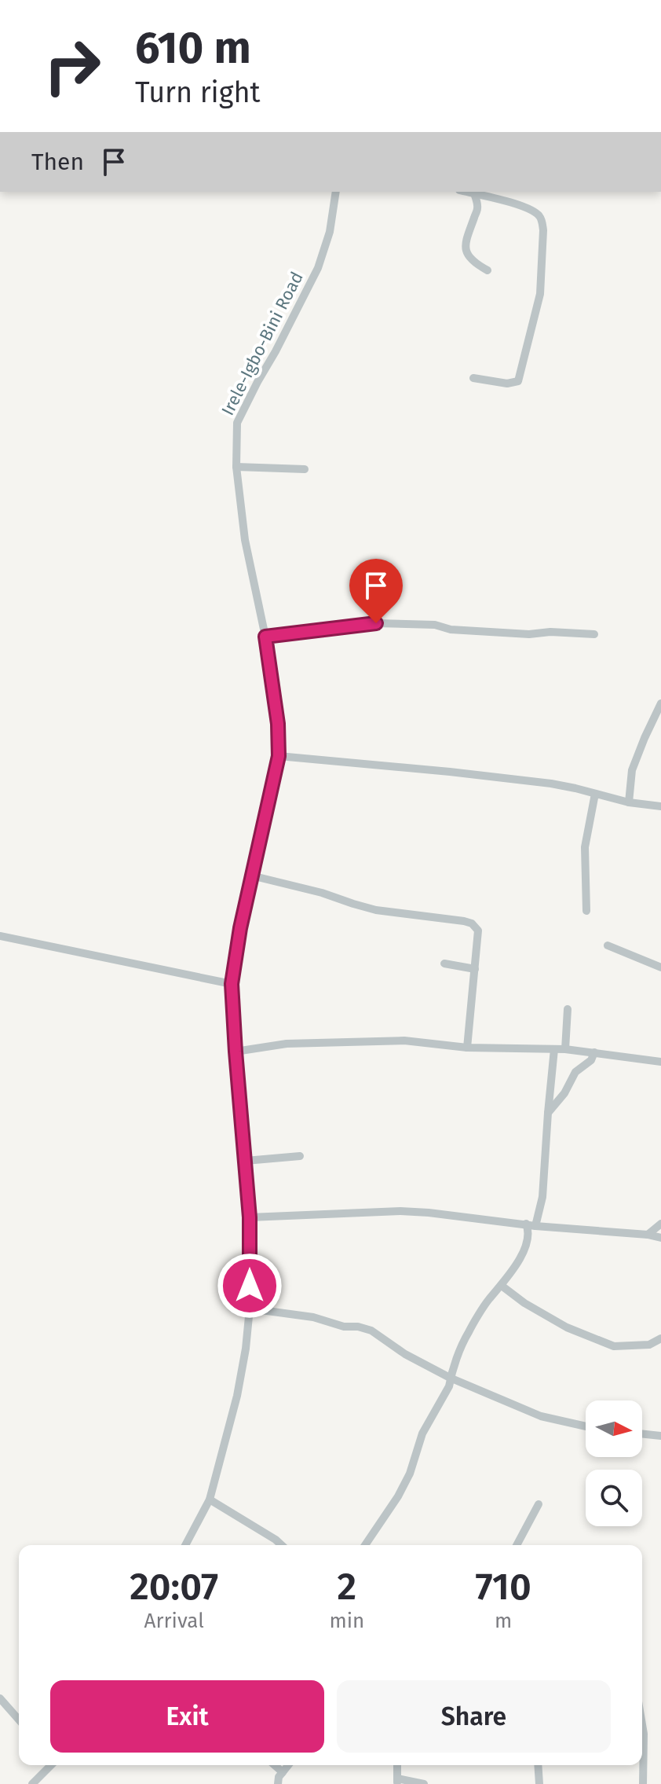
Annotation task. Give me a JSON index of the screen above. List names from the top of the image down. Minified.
{"streets":{"street":["Irele-Igbo-Bini Road"]},"north":"right","page":{"turn":["610 m","Turn right"],"then":"Then","eta":["20:07","Arrival","2","min","710","m"],"buttons":["Exit","Share"]}}
